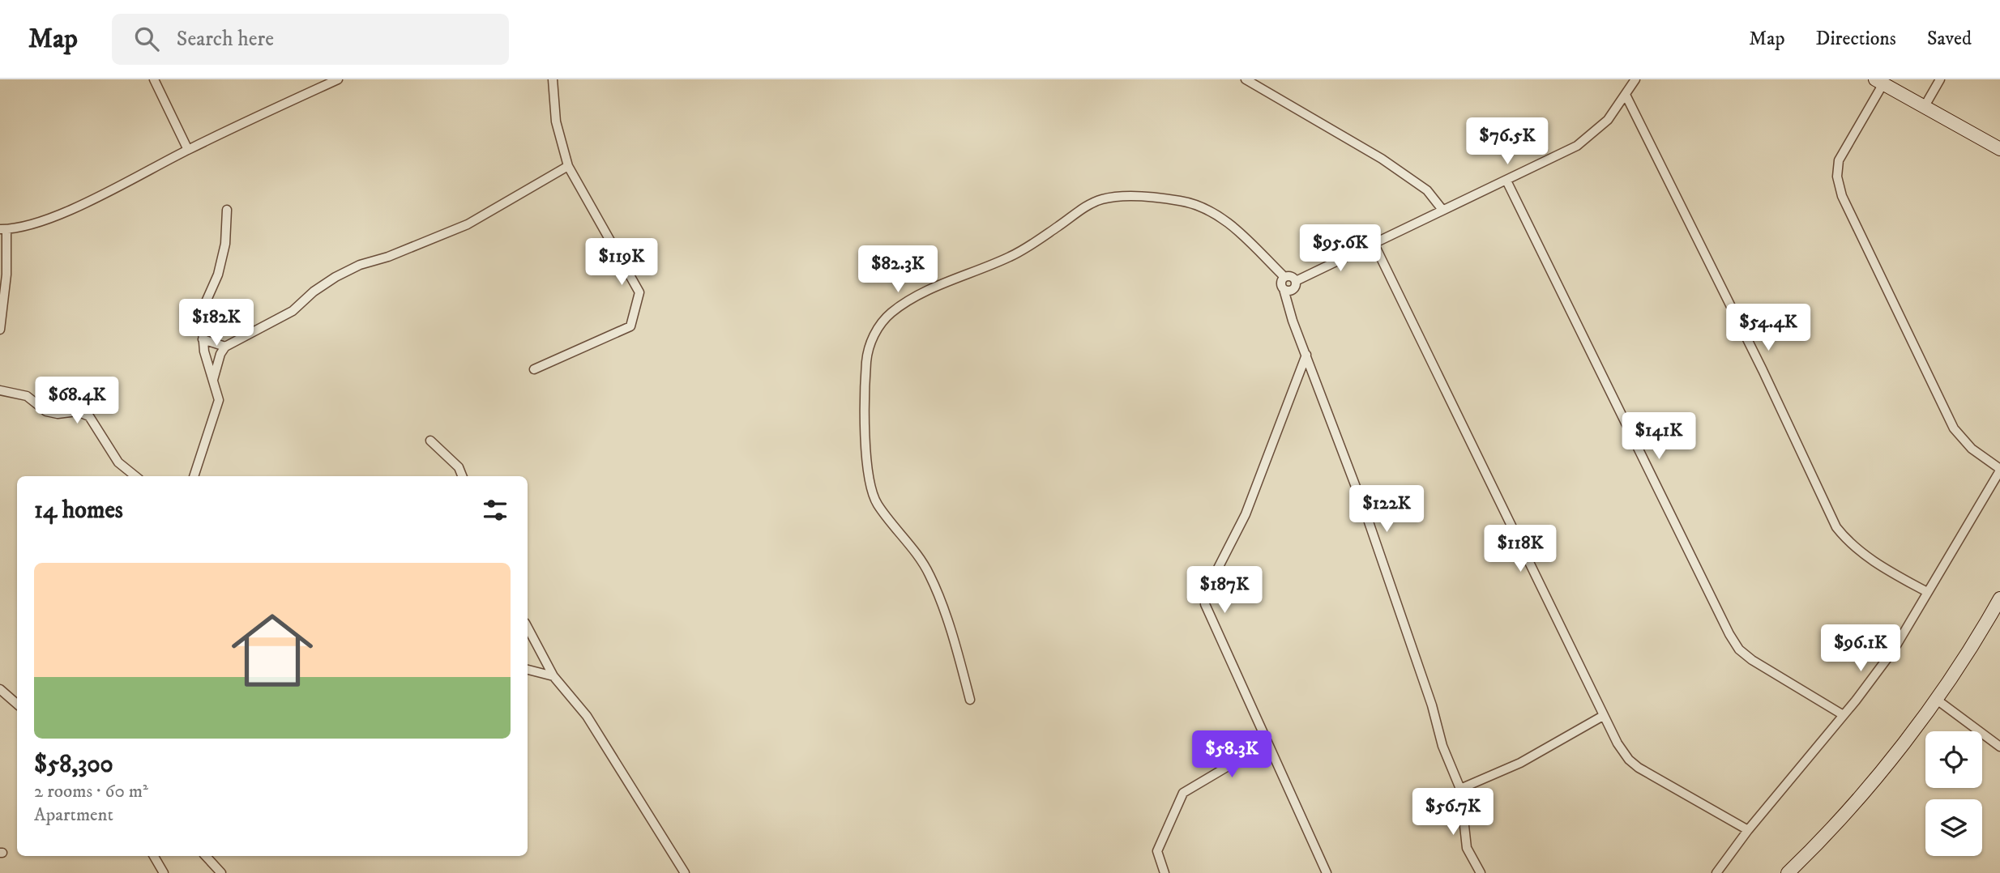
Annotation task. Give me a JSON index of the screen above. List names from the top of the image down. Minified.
{"page":{"header":"Map","search":"Search here","nav":["Map","Directions","Saved"],"price":["$76.5K","$95.6K","$119K","$82.3K","$182K","$54.4K","$68.4K","$141K","$122K","$118K","$187K","$96.1K","$58.3K","$56.7K"],"heading":"14 homes","list":[{"name":"$58,300","note":"2 rooms · 60 m² · Apartment"}]}}
